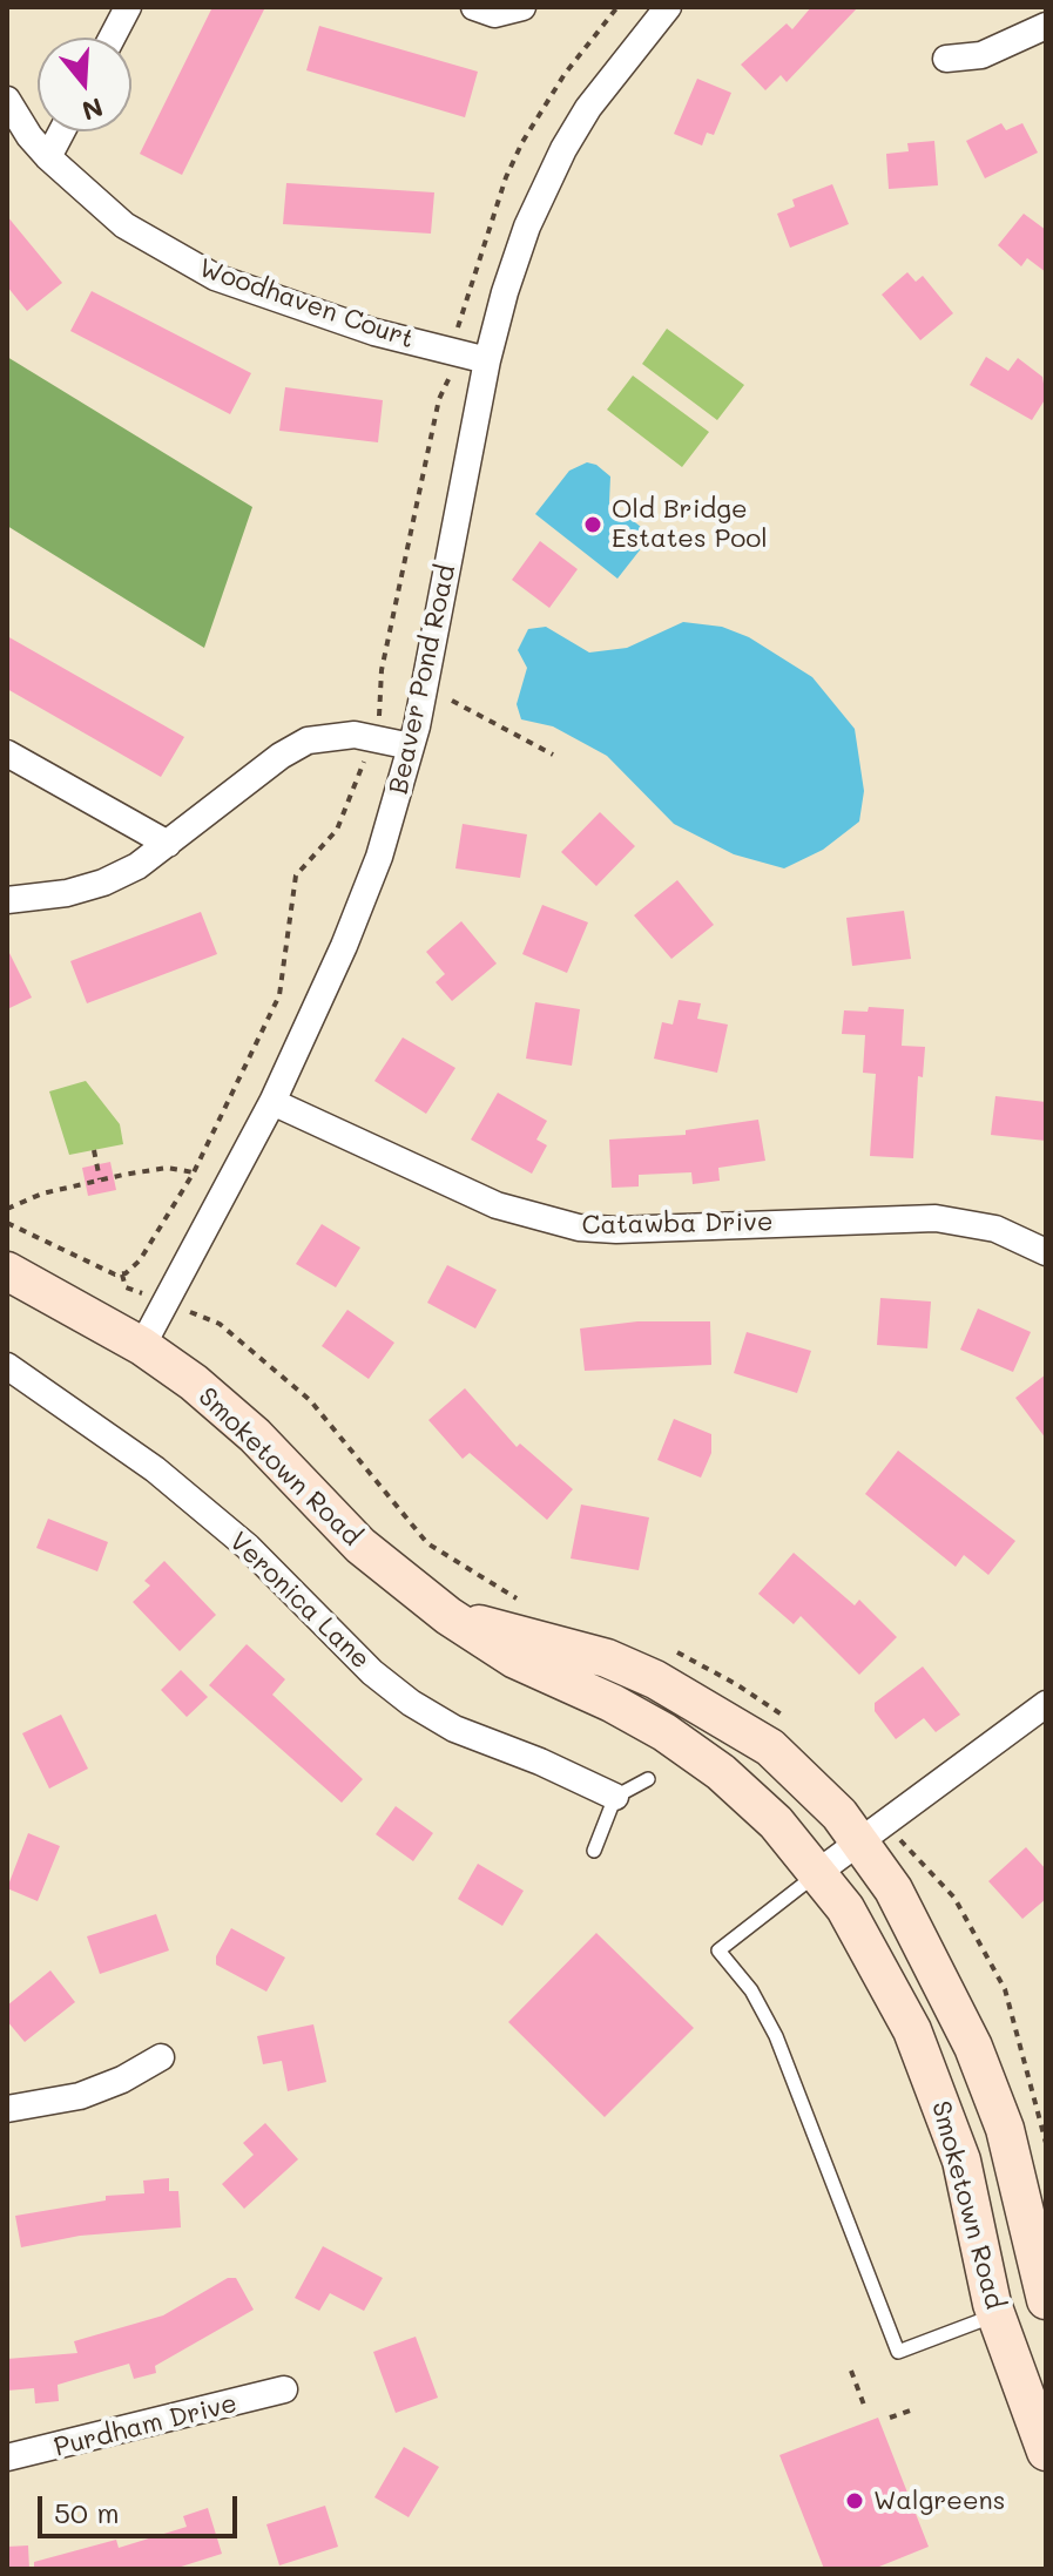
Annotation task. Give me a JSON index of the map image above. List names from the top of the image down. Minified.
{"streets":{"main road":["Smoketown Road"],"street":["Woodhaven Court","Beaver Pond Road","Catawba Drive","Veronica Lane","Purdham Drive"]},"crossings":[["Woodhaven Court","Beaver Pond Road"],["Beaver Pond Road","Catawba Drive"],["Beaver Pond Road","Smoketown Road"]],"places":["Old Bridge Estates Pool","Walgreens"],"scale_bar":"50 m","north":"bottom"}
